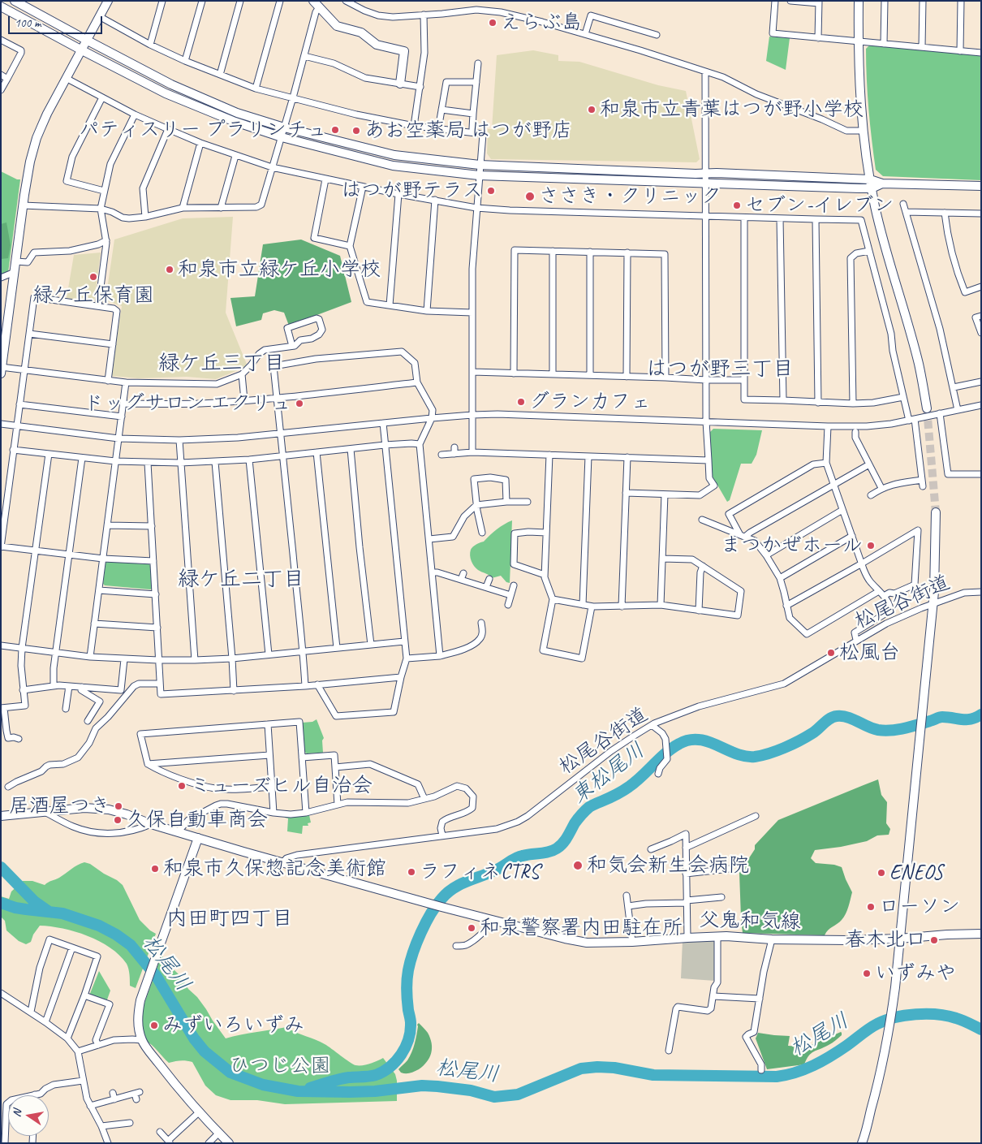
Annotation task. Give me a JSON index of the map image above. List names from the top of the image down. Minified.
{"streets":{"street":["松尾谷街道","父鬼和気線"]},"crossings":[["松尾谷街道","父鬼和気線"]],"districts":["緑ケ丘三丁目","はつが野三丁目","緑ケ丘二丁目","内田町四丁目"],"water":["東松尾川","松尾川"],"parks":["ひつじ公園"],"places":["えらぶ島","和泉市立青葉はつが野小学校","パティスリー プラリンチュ","あお空薬局 はつが野店","はつが野テラス","ささき・クリニック","セブン-イレブン","和泉市立緑ケ丘小学校","緑ケ丘保育園","グランカフェ","ドッグサロン エクリュ","まつかぜホール","松風台","ミューズヒル自治会","居酒屋つき","久保自動車商会","和気会新生会病院","和泉市久保惣記念美術館","ラフィネCTRS","ENEOS","ローソン","和泉警察署内田駐在所","春木北口","いずみや","みずいろいずみ"],"scale_bar":"100 m","north":"left"}
